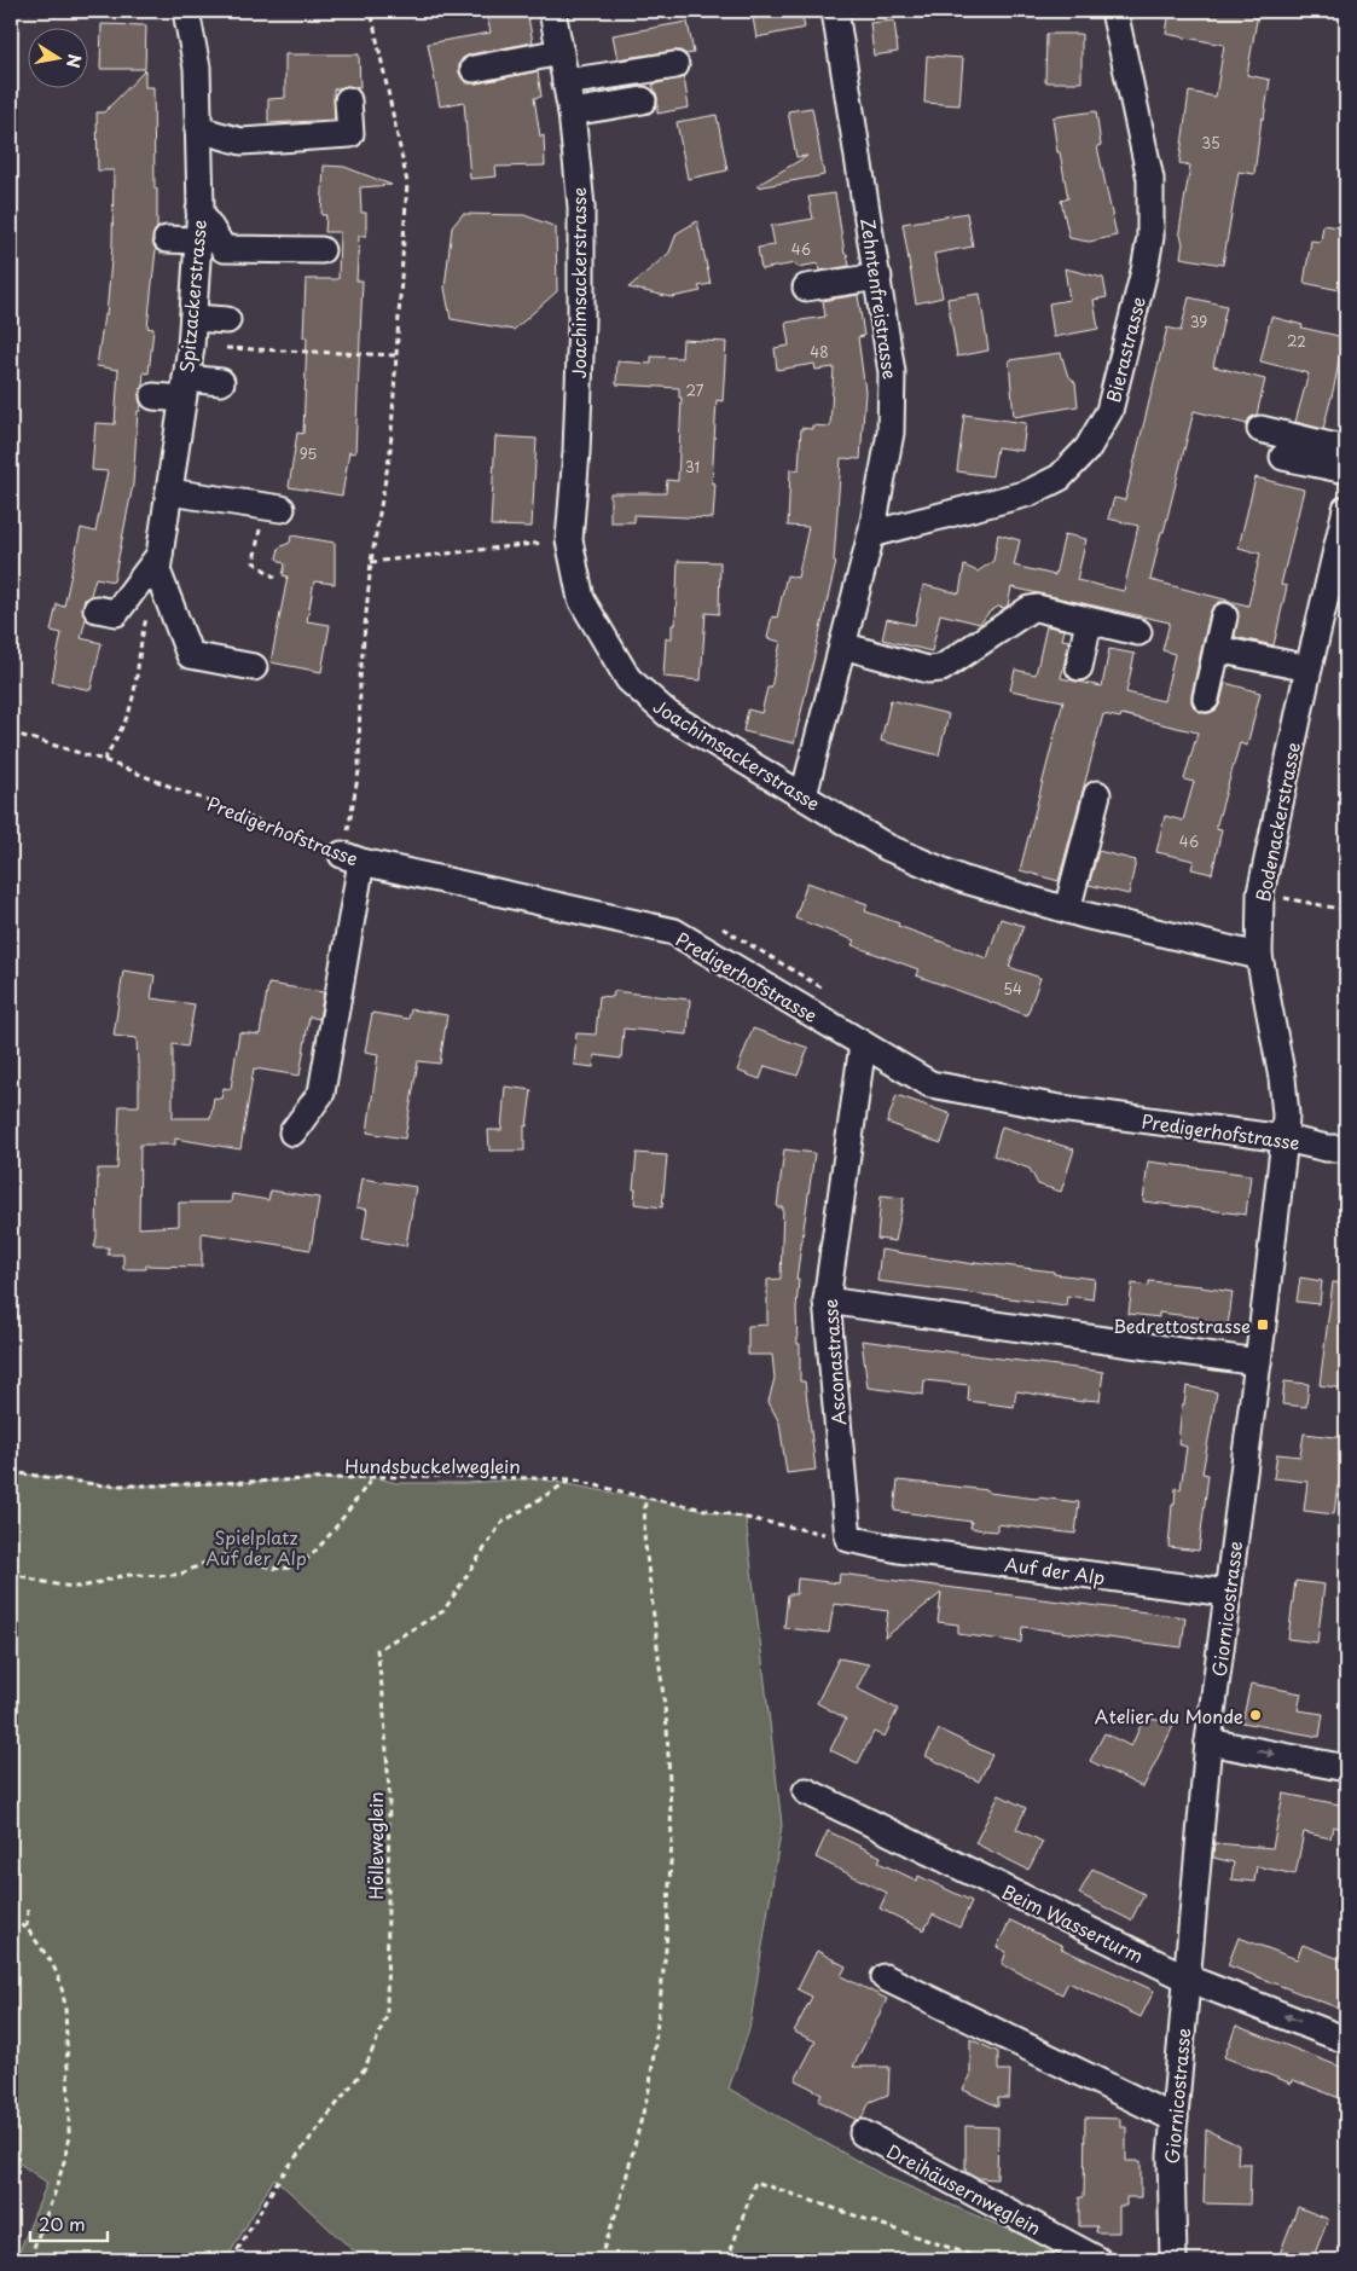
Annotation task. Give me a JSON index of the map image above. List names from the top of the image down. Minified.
{"streets":{"street":["Joachimsackerstrasse","Spitzackerstrasse","Zehntenfreistrasse","Bierastrasse","Bodenackerstrasse","Predigerhofstrasse","Asconastrasse","Auf der Alp","Giornicostrasse","Beim Wasserturm","Dreihäusernweglein"],"path":["Hundsbuckelweglein","Hölleweglein"]},"crossings":[["Joachimsackerstrasse","Zehntenfreistrasse"],["Joachimsackerstrasse","Bodenackerstrasse"],["Zehntenfreistrasse","Bierastrasse"],["Bodenackerstrasse","Predigerhofstrasse"],["Bodenackerstrasse","Giornicostrasse"],["Predigerhofstrasse","Asconastrasse"],["Predigerhofstrasse","Giornicostrasse"],["Asconastrasse","Hundsbuckelweglein"],["Asconastrasse","Auf der Alp"],["Hundsbuckelweglein","Auf der Alp"],["Hundsbuckelweglein","Hölleweglein"],["Auf der Alp","Giornicostrasse"],["Giornicostrasse","Beim Wasserturm"]],"parks":["Spielplatz Auf der Alp"],"places":{"transit":["Bedrettostrasse"],"other":["Atelier du Monde"]},"house_numbers":["35","46","39","22","48","27","95","31","46","54"],"scale_bar":"20 m","north":"right"}
